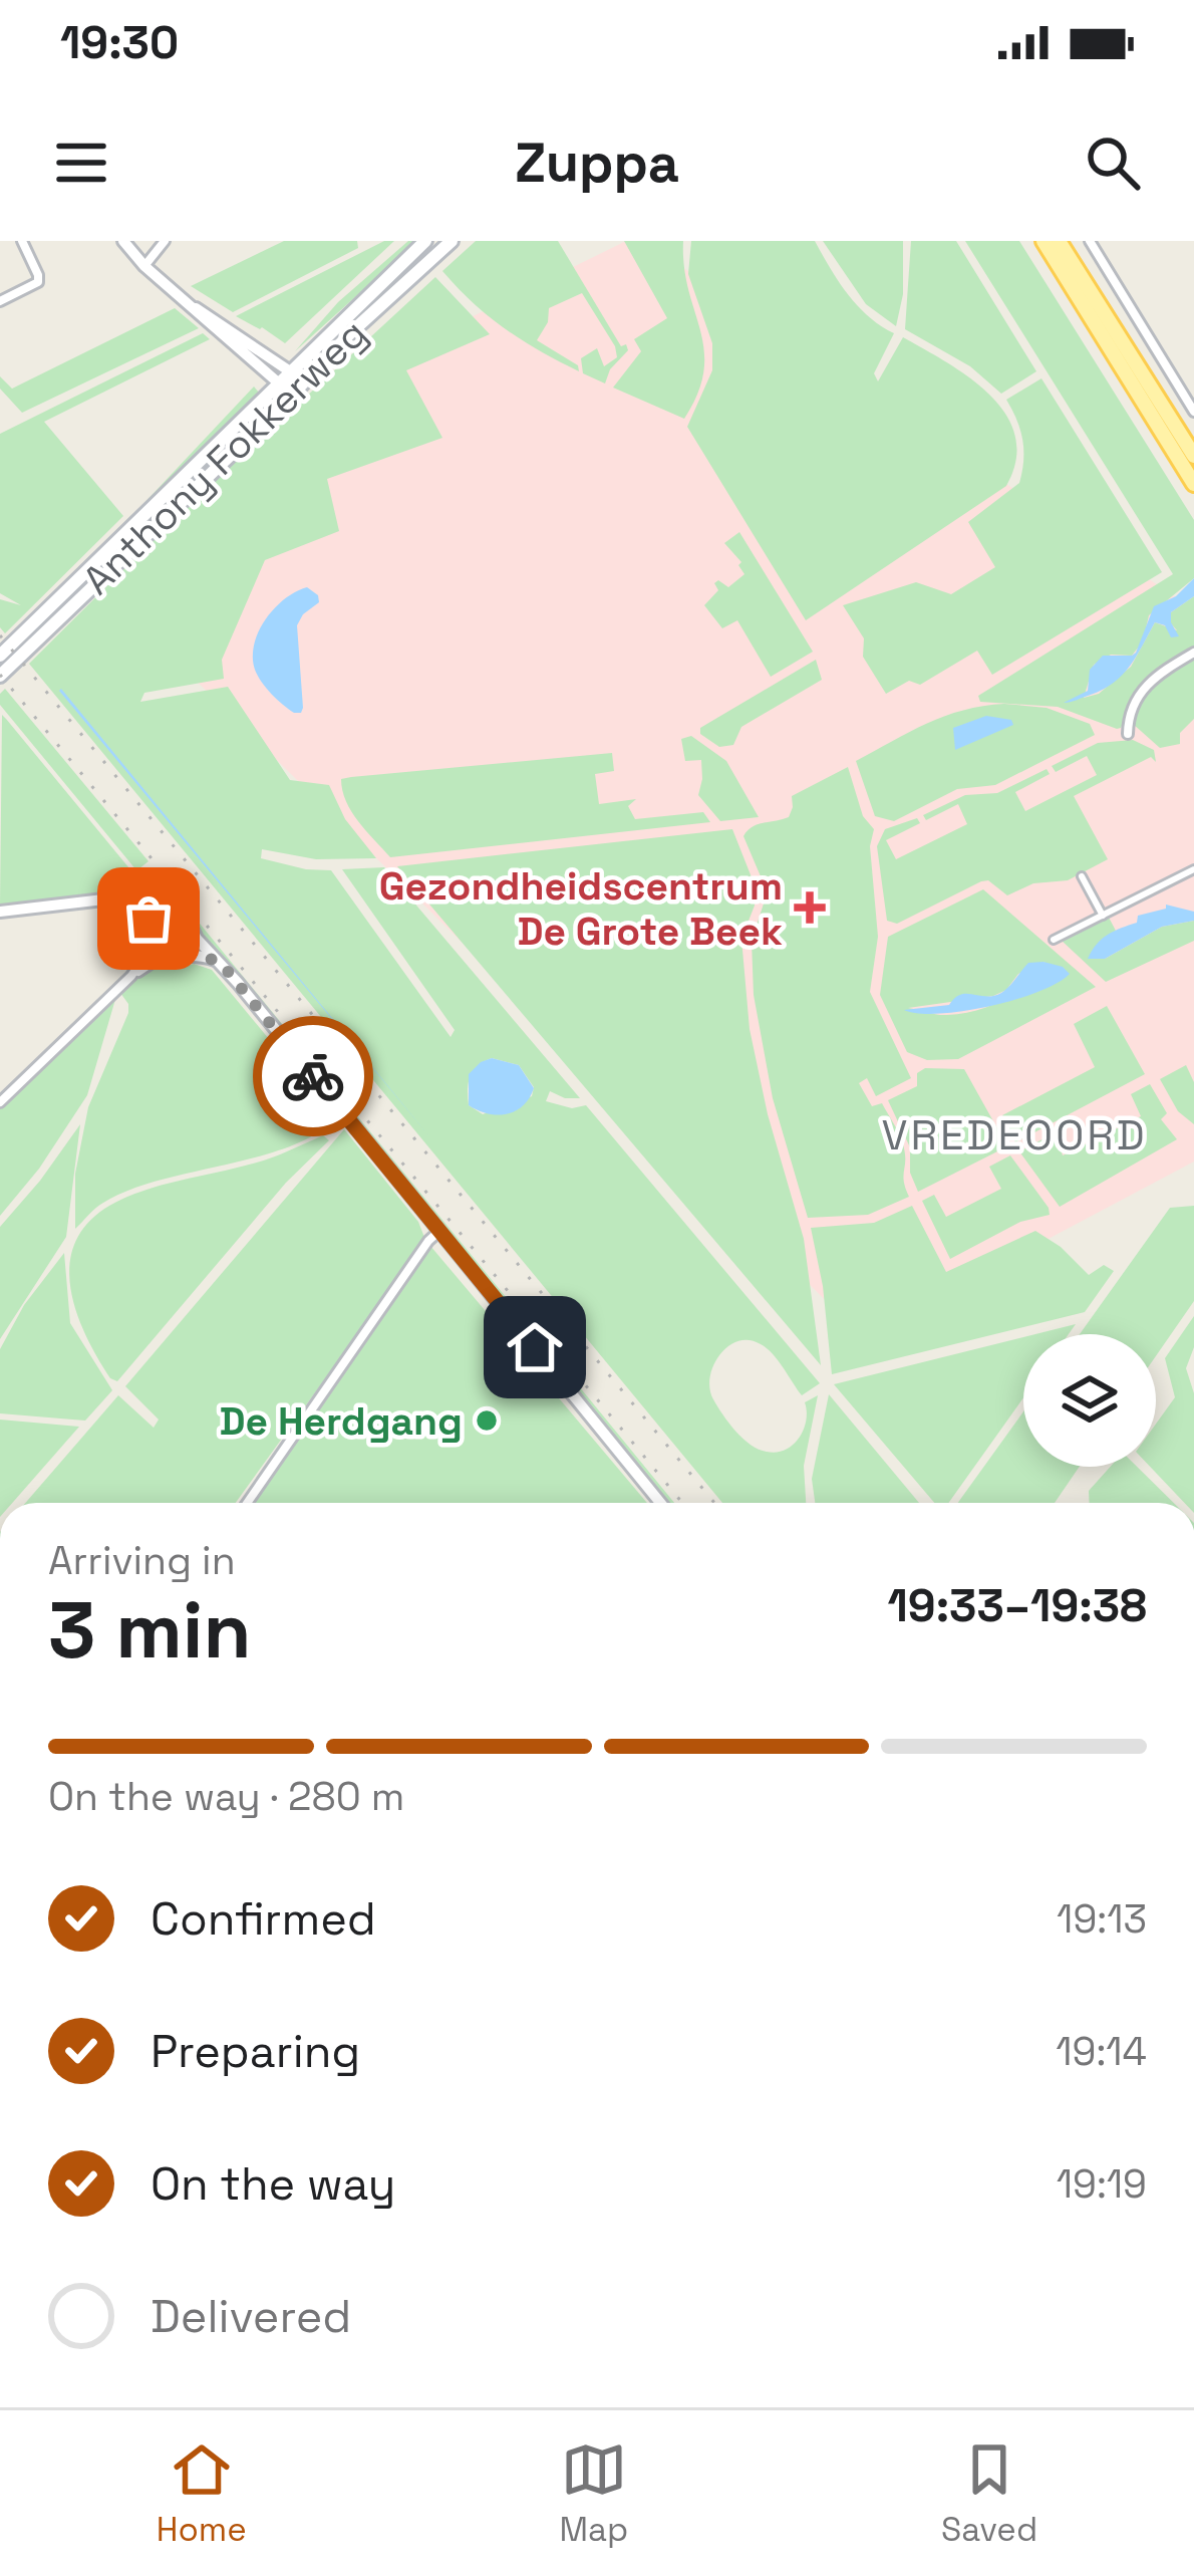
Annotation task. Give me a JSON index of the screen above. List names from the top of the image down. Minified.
{"streets":{"main road":["Anthony Fokkerweg"]},"districts":["VREDEOORD"],"places":{"health":["Gezondheidscentrum De Grote Beek"],"other":["De Herdgang"]},"page":{"status":"19:30","header":"Zuppa","heading":["3 min","Arriving in","19:33–19:38"],"bar":"On the way · 280 m","list":[["Confirmed","19:13"],["Preparing","19:14"],["On the way","19:19"],"Delivered"],"tabs":["Home","Map","Saved"]}}
